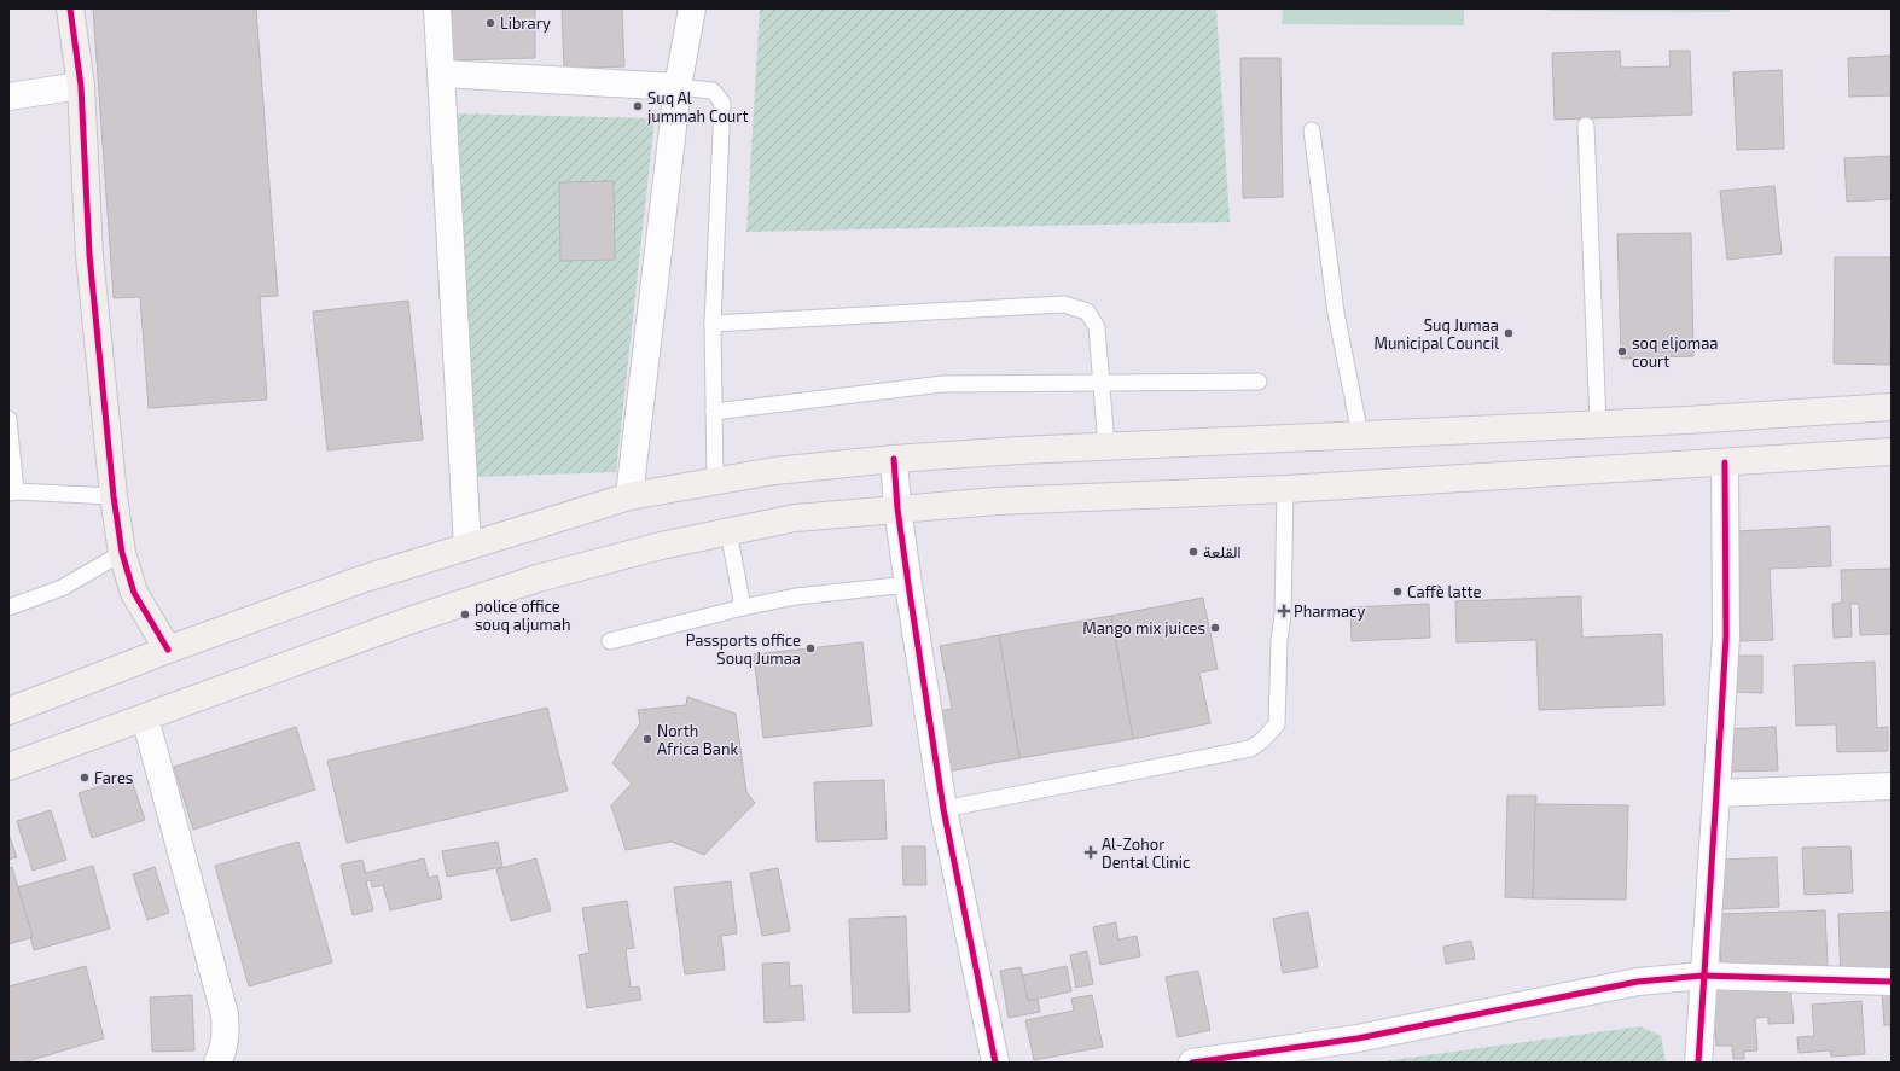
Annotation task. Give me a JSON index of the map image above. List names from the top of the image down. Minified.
{"places":{"other":["Library","Suq Al jummah Court","Suq Jumaa Municipal Council","soq eljomaa court","القلعة","Caffè latte","police office souq aljumah","Mango mix juices","Passports office Souq Jumaa","North Africa Bank","Fares"],"health":["Pharmacy","Al-Zohor Dental Clinic"]}}
